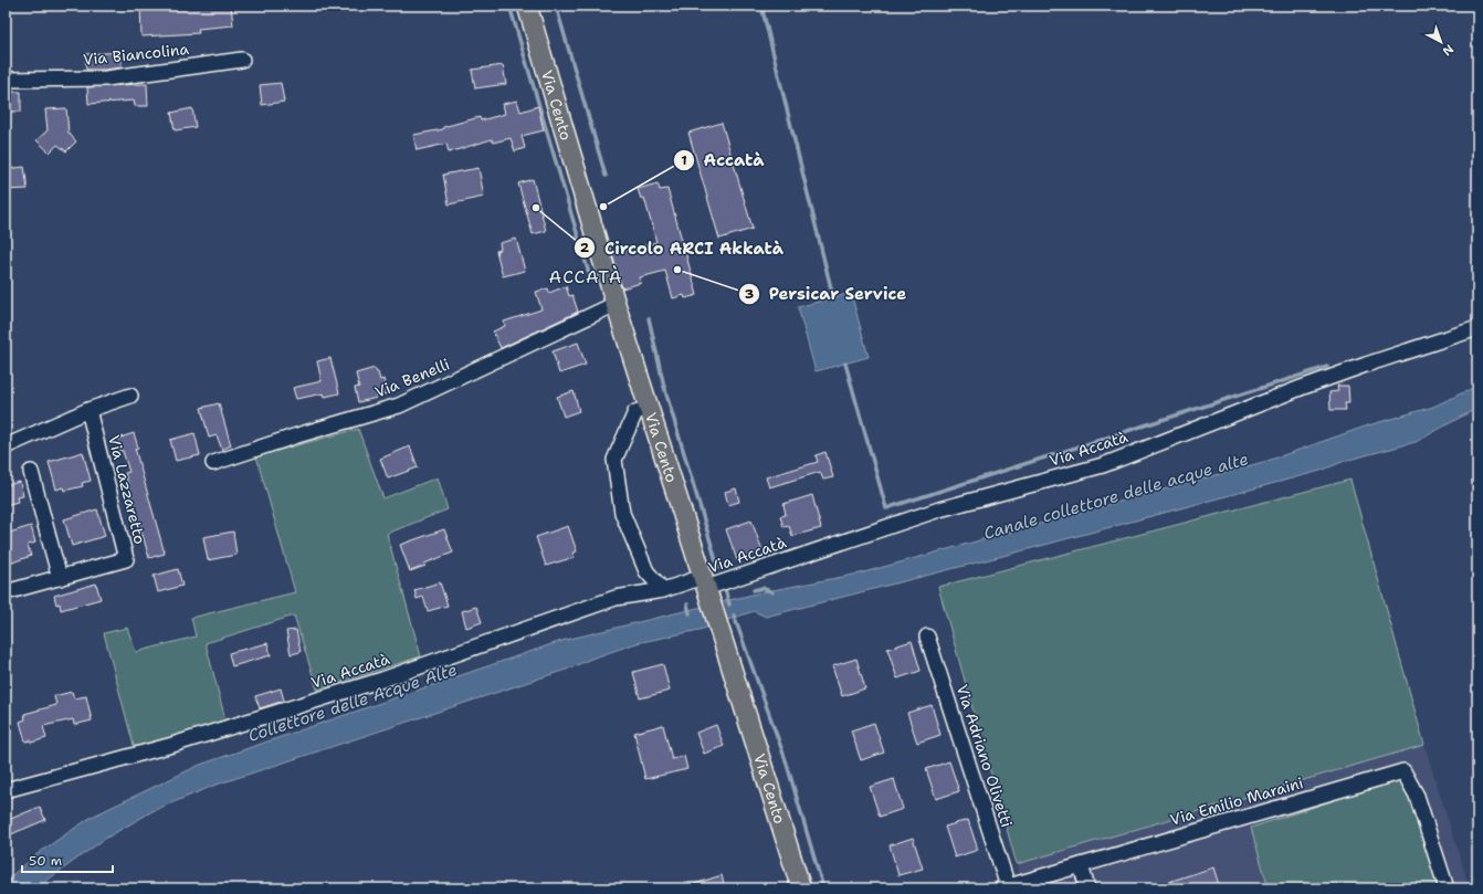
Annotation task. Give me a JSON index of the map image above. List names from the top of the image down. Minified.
{"streets":{"main road":["Via Cento"],"street":["Via Biancolina","Via Benelli","Via Accatà","Via Lazzaretto","Via Adriano Olivetti","Via Emilio Maraini"]},"crossings":[["Via Cento","Via Benelli"],["Via Cento","Via Accatà"],["Via Adriano Olivetti","Via Emilio Maraini"]],"districts":["ACCATÀ"],"water":["Canale collettore delle acque alte","Collettore delle Acque Alte"],"places":["Accatà","Circolo ARCI Akkatà","Persicar Service"],"scale_bar":"50 m","north":"bottom right"}
